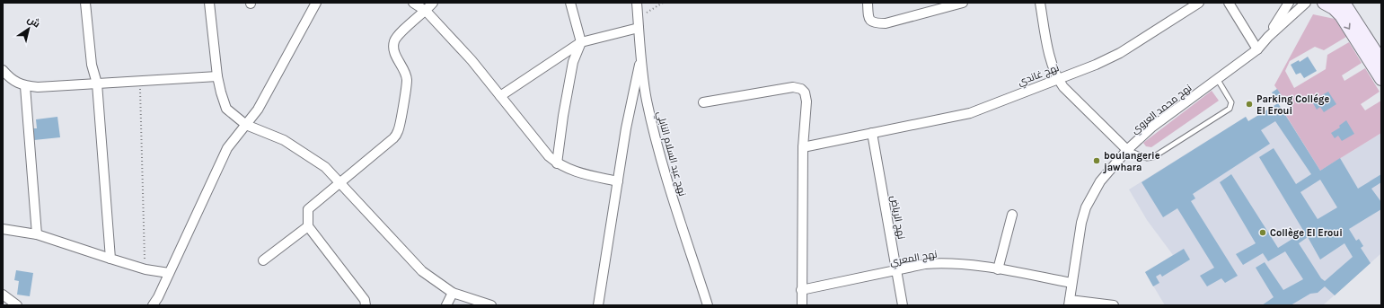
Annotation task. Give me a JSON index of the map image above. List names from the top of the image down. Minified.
{"streets":{"street":["نهج غاندي","نهج محمد العروي","نهج عبد السلام النابلي","نهج الرياض","نهج المعري"]},"crossings":[["نهج غاندي","نهج الرياض"],["نهج محمد العروي","نهج المعري"],["نهج الرياض","نهج المعري"]],"places":["Parking Collége El Eroui","boulangerie jawhara","Collège El Eroui"],"north":"top right"}
